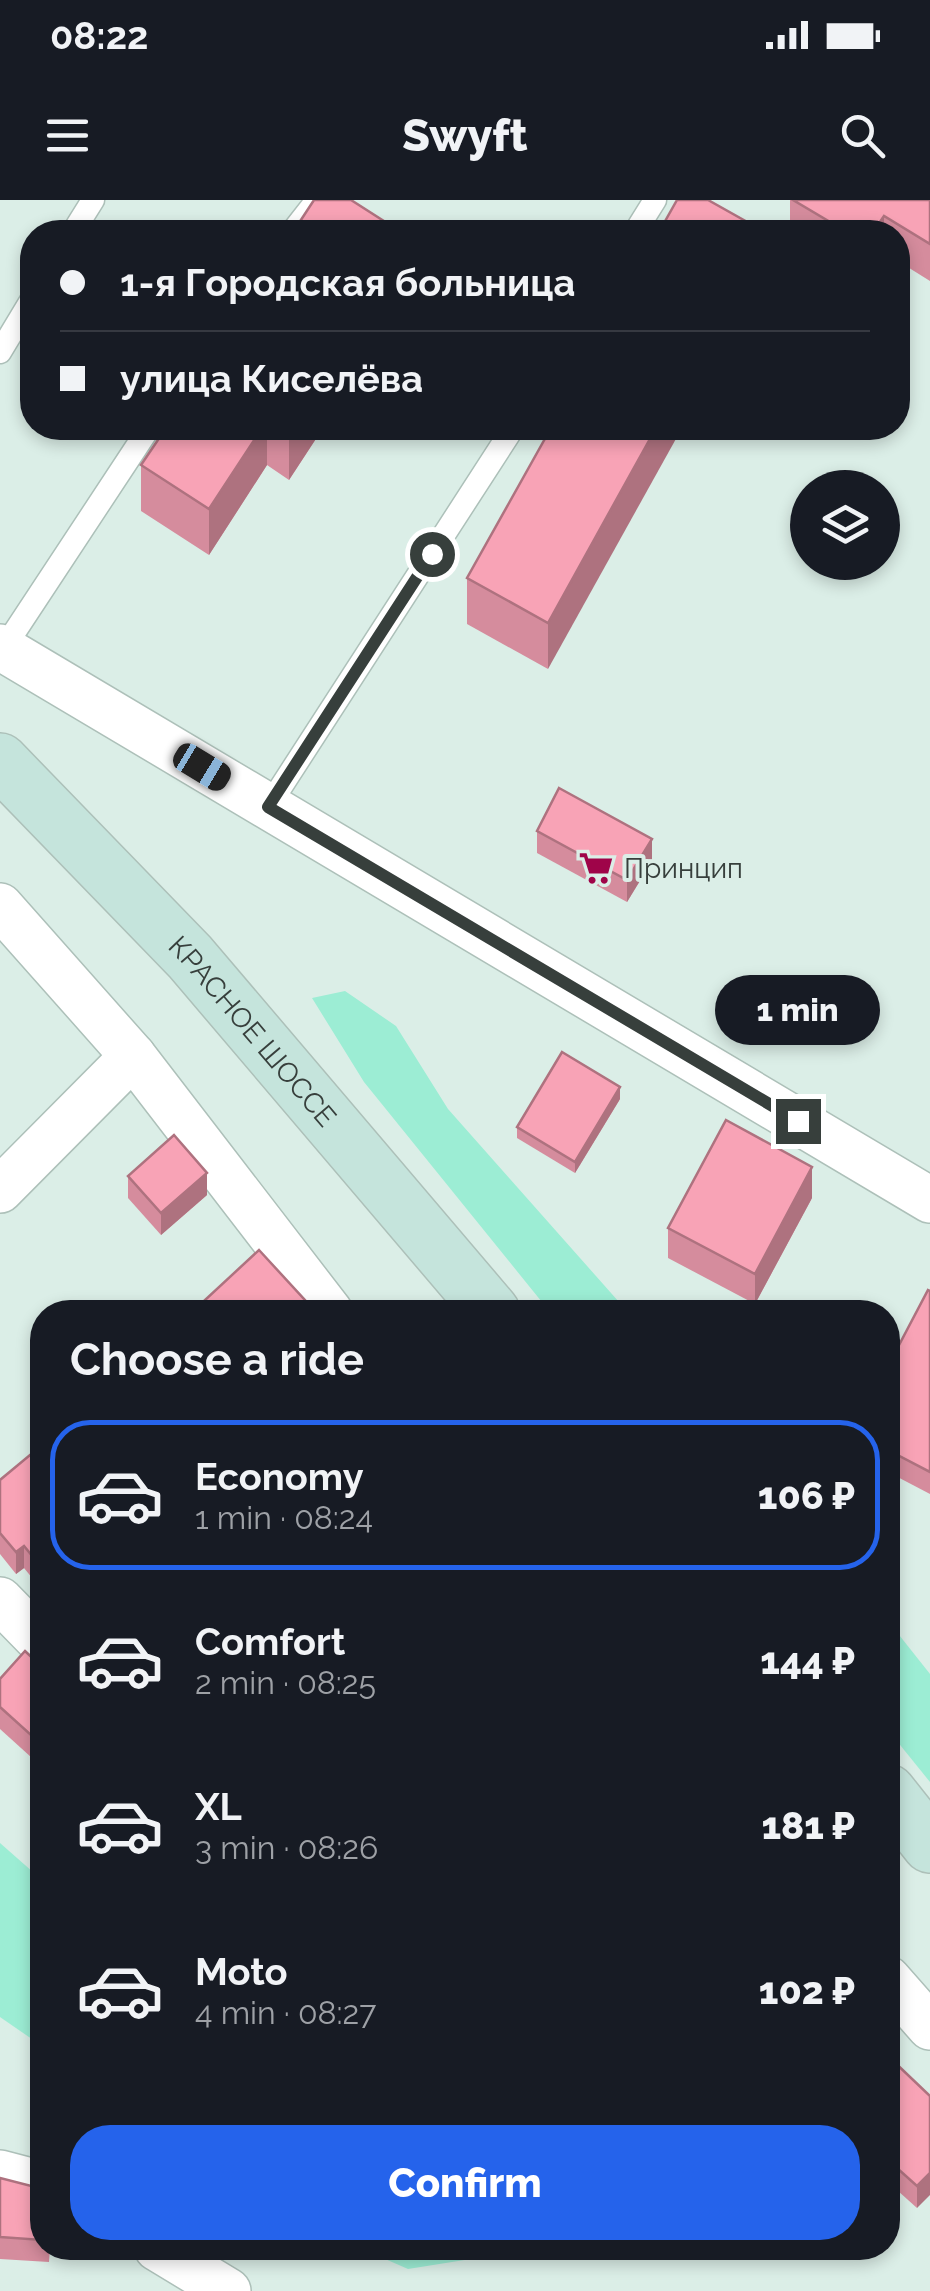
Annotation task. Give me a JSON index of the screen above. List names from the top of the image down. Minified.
{"streets":{"main road":["КРАСНОЕ ШОССЕ"]},"places":{"supermarket":["Принцип"]},"page":{"status":"08:22","header":"Swyft","banner":["1-я Городская больница","улица Киселёва"],"bubble":"1 min","heading":"Choose a ride","list":[{"name":"Economy","note":"1 min · 08:24","value":"106 ₽"},{"name":"Comfort","note":"2 min · 08:25","value":"144 ₽"},{"name":"XL","note":"3 min · 08:26","value":"181 ₽"},{"name":"Moto","note":"4 min · 08:27","value":"102 ₽"}],"buttons":"Confirm"}}
